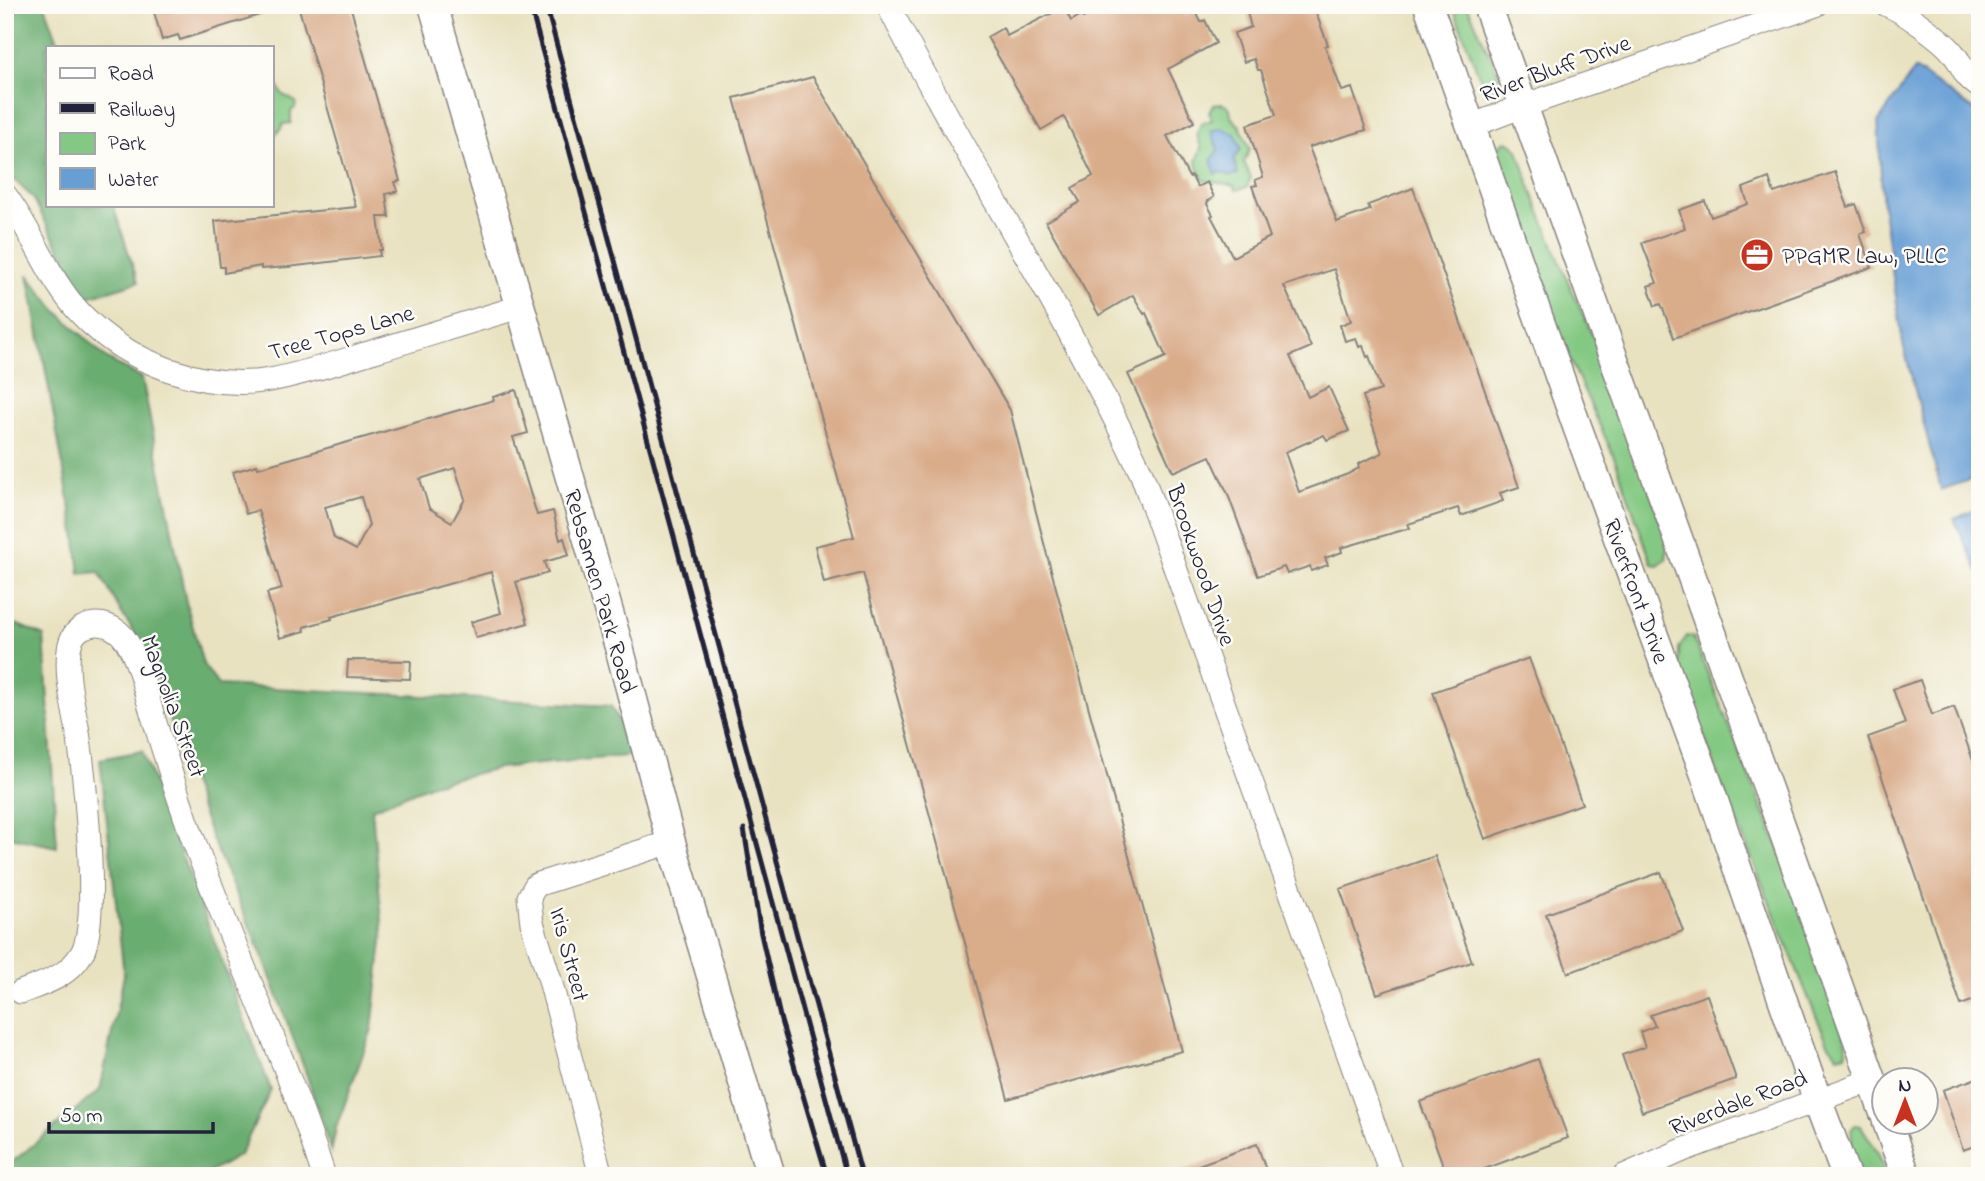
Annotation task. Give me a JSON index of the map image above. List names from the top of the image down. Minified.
{"streets":{"street":["River Bluff Drive","Tree Tops Lane","Brookwood Drive","Rebsamen Park Road","Riverfront Drive","Magnolia Street","Iris Street","Riverdale Road"]},"crossings":[["River Bluff Drive","Riverfront Drive"],["Tree Tops Lane","Rebsamen Park Road"],["Rebsamen Park Road","Iris Street"],["Riverfront Drive","Riverdale Road"]],"places":{"office":["PPGMR Law, PLLC"]},"legend":["Road","Railway","Park","Water"],"scale_bar":"50 m","north":"top"}
